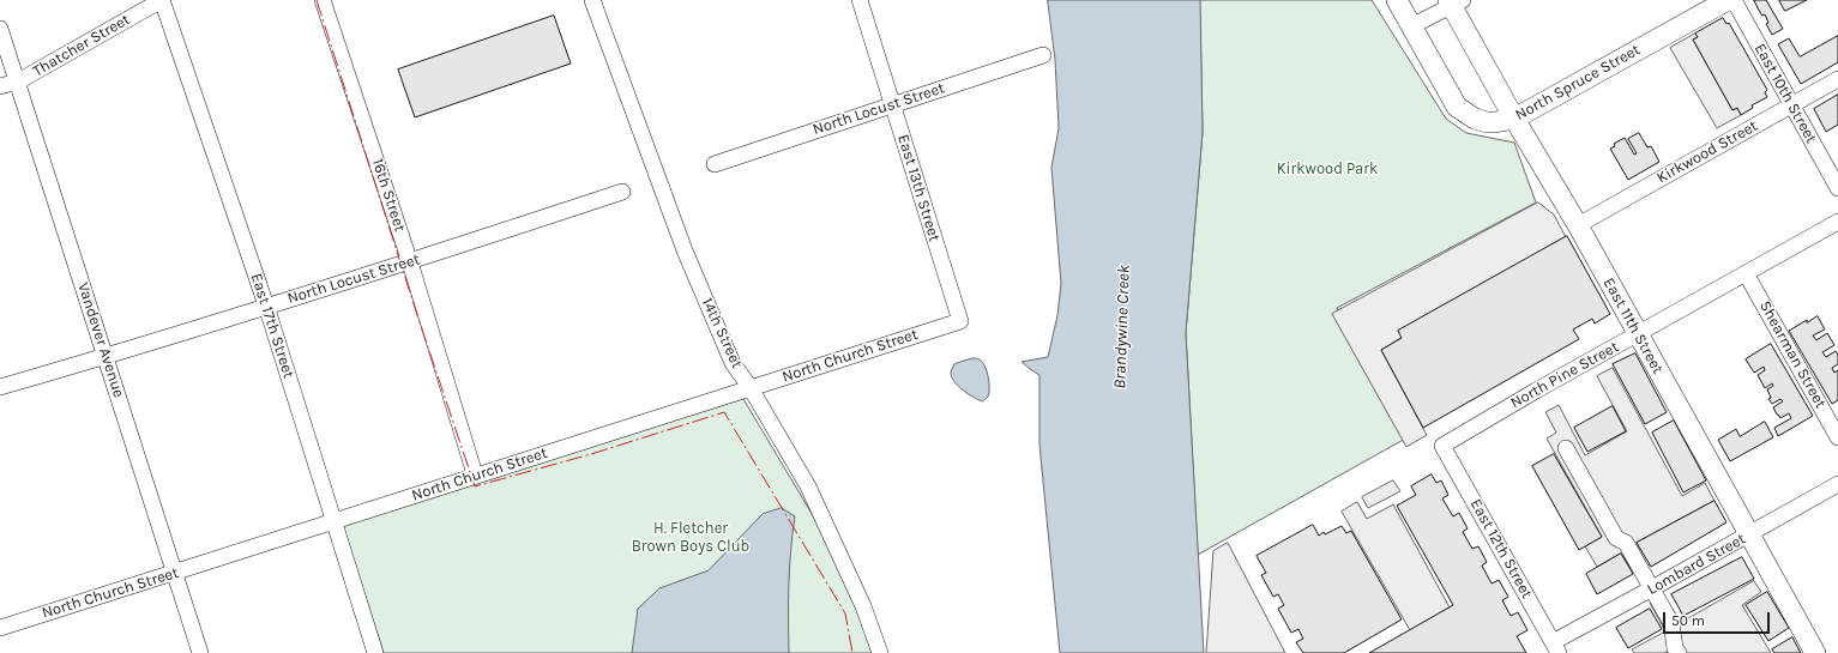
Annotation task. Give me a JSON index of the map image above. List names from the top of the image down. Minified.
{"streets":{"main road":["North Spruce Street","East 11th Street"],"street":["Thatcher Street","East 10th Street","North Locust Street","Kirkwood Street","East 13th Street","16th Street","East 17th Street","14th Street","Vandever Avenue","Shearman Street","North Church Street","North Pine Street","East 12th Street","Lombard Street"]},"crossings":[["Thatcher Street","East 17th Street"],["Thatcher Street","Vandever Avenue"],["North Spruce Street","East 11th Street"],["East 10th Street","Kirkwood Street"],["North Locust Street","East 13th Street"],["North Locust Street","16th Street"],["North Locust Street","East 17th Street"],["North Locust Street","Vandever Avenue"],["Kirkwood Street","East 11th Street"],["East 13th Street","North Church Street"],["16th Street","North Church Street"],["East 17th Street","North Church Street"],["East 11th Street","North Pine Street"],["East 11th Street","Lombard Street"],["14th Street","North Church Street"],["Vandever Avenue","North Church Street"],["Shearman Street","North Pine Street"],["North Pine Street","East 12th Street"],["East 12th Street","Lombard Street"]],"water":["Brandywine Creek"],"parks":["Kirkwood Park","H. Fletcher Brown Boys Club"],"scale_bar":"50 m"}
